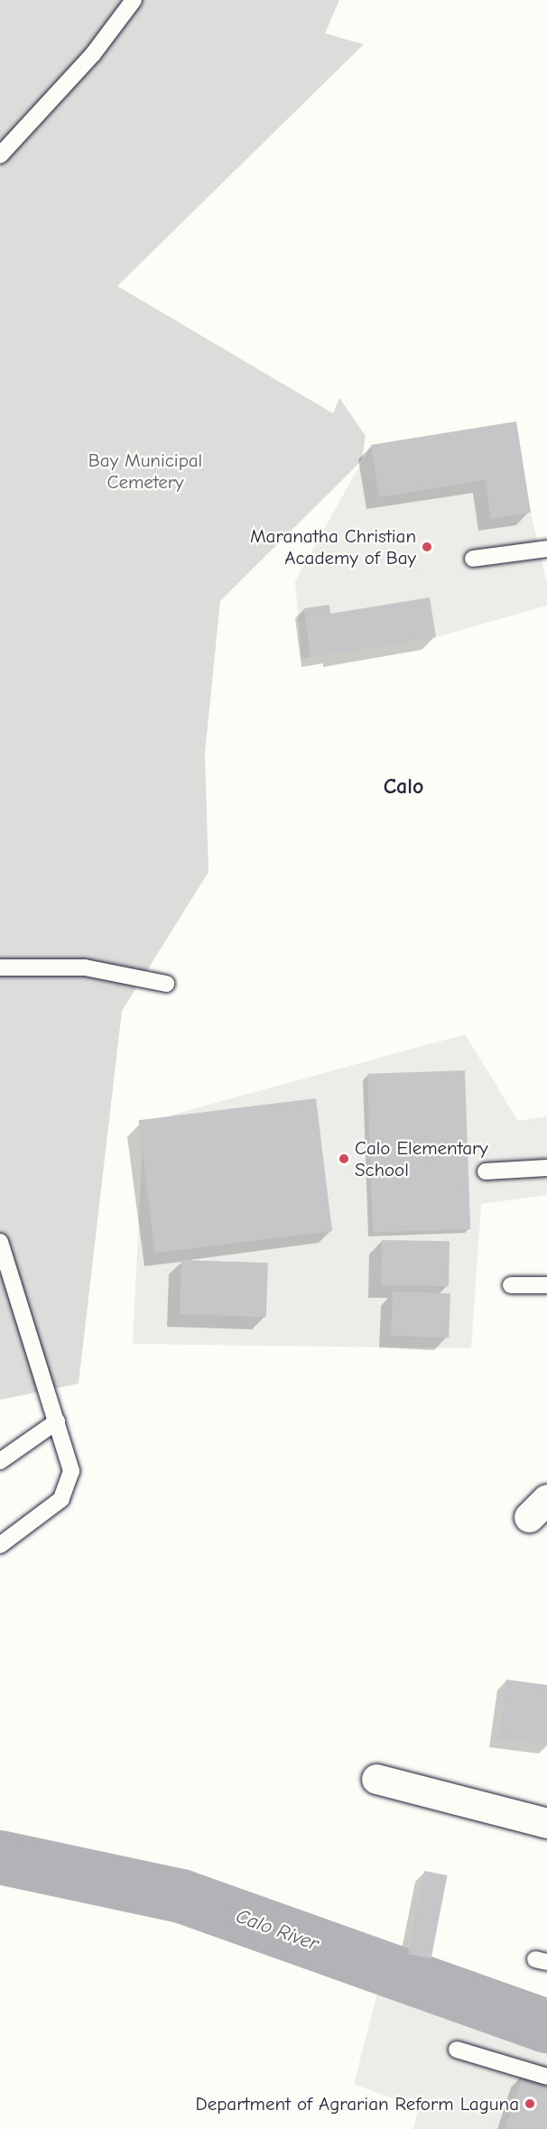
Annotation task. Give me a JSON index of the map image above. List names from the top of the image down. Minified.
{"districts":["Calo"],"water":["Calo River"],"parks":["Bay Municipal Cemetery"],"places":["Maranatha Christian Academy of Bay","Calo Elementary School","Department of Agrarian Reform Laguna"]}
